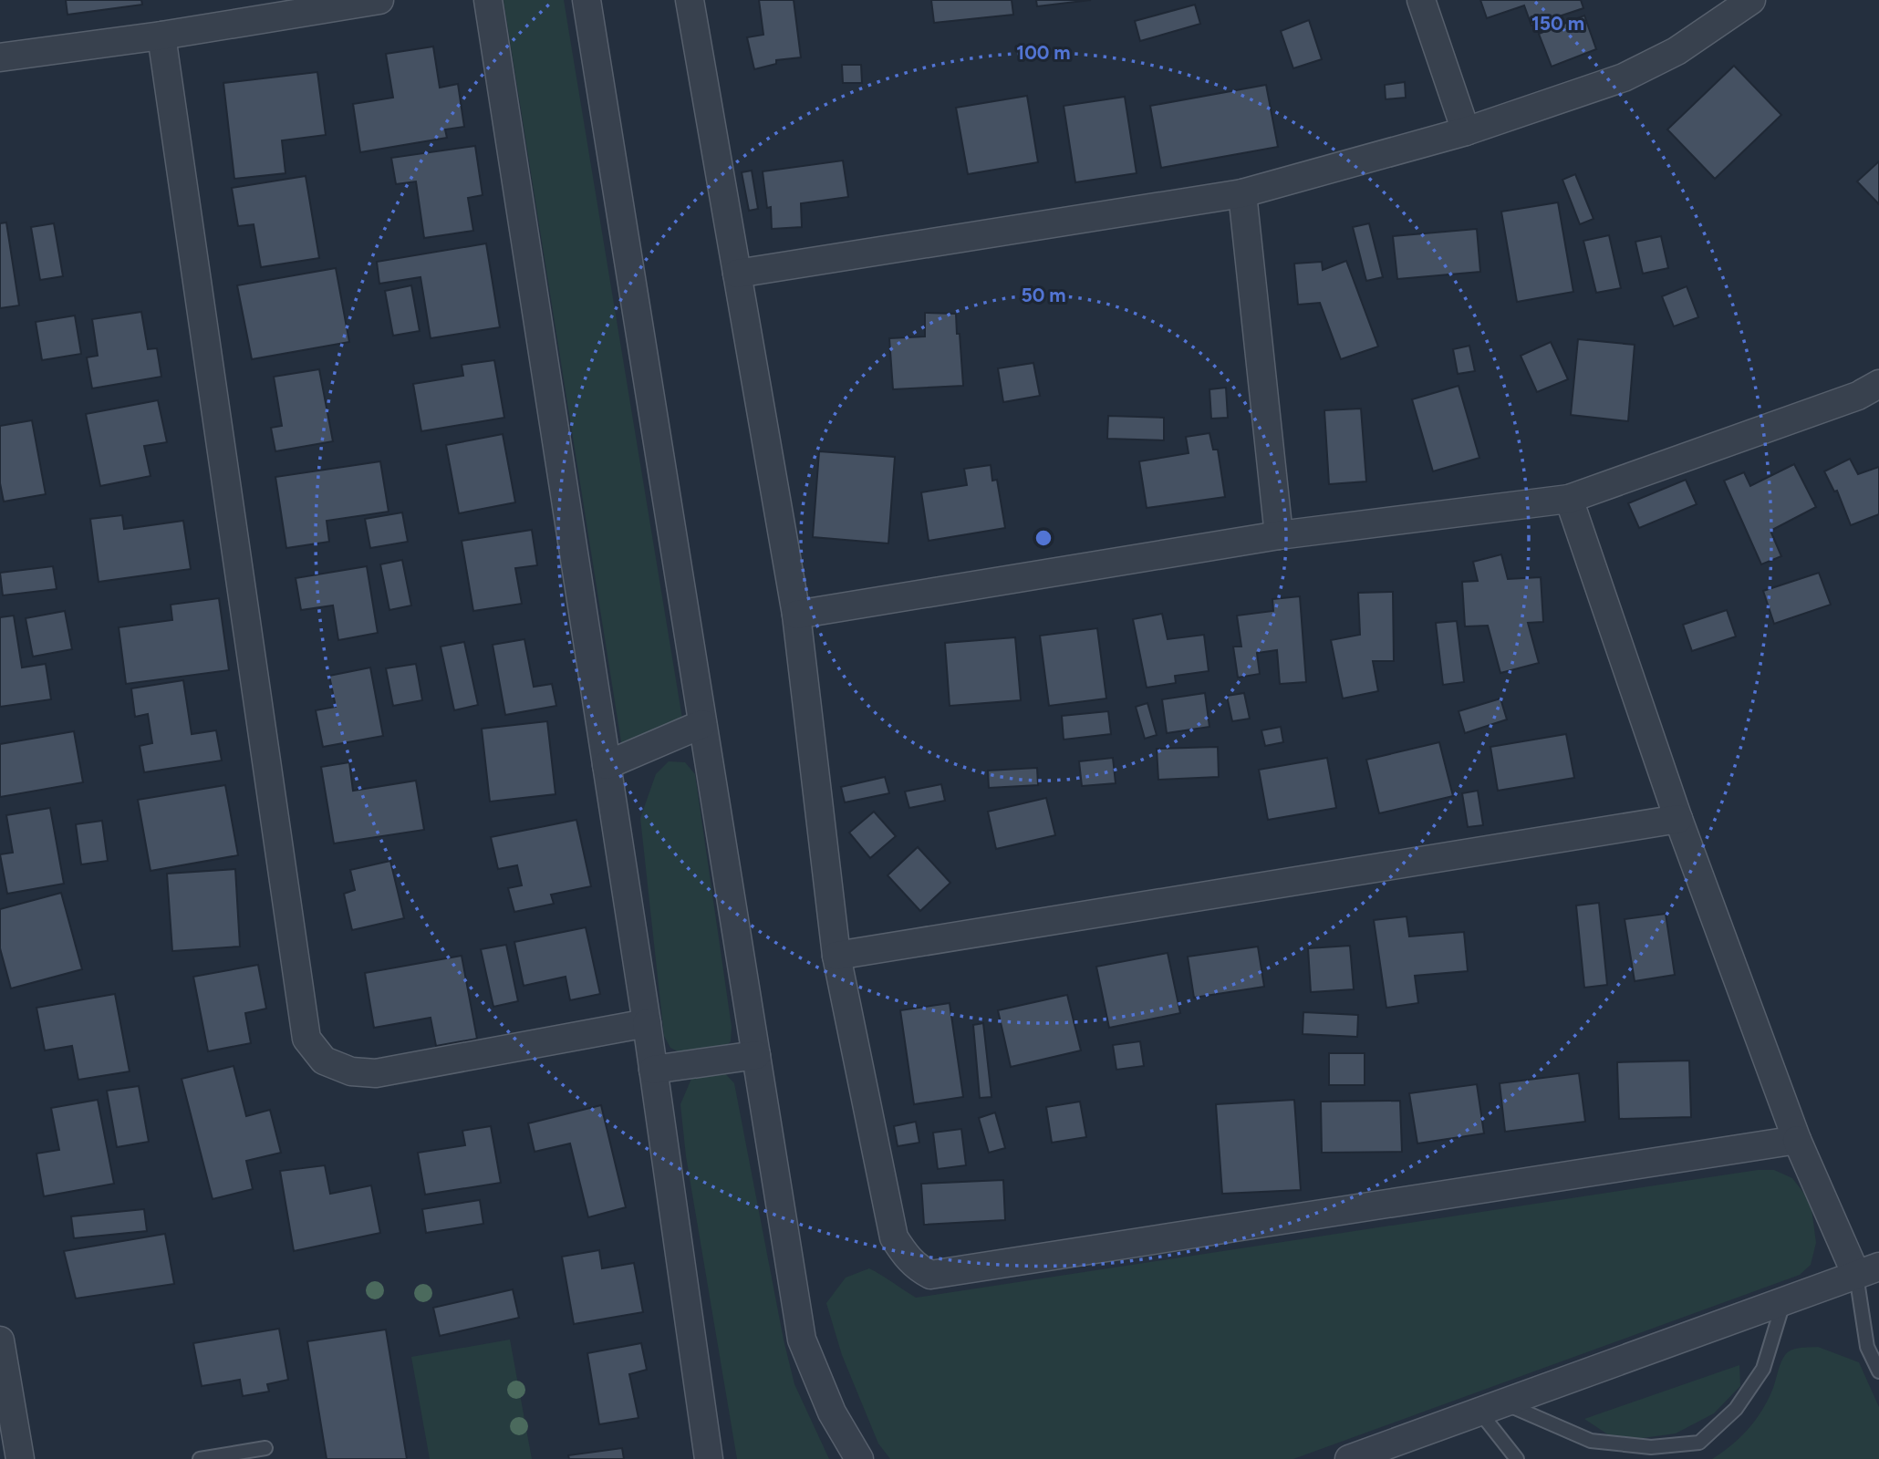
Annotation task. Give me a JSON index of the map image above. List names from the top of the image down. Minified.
{"rings":["150 m","100 m","50 m"]}
